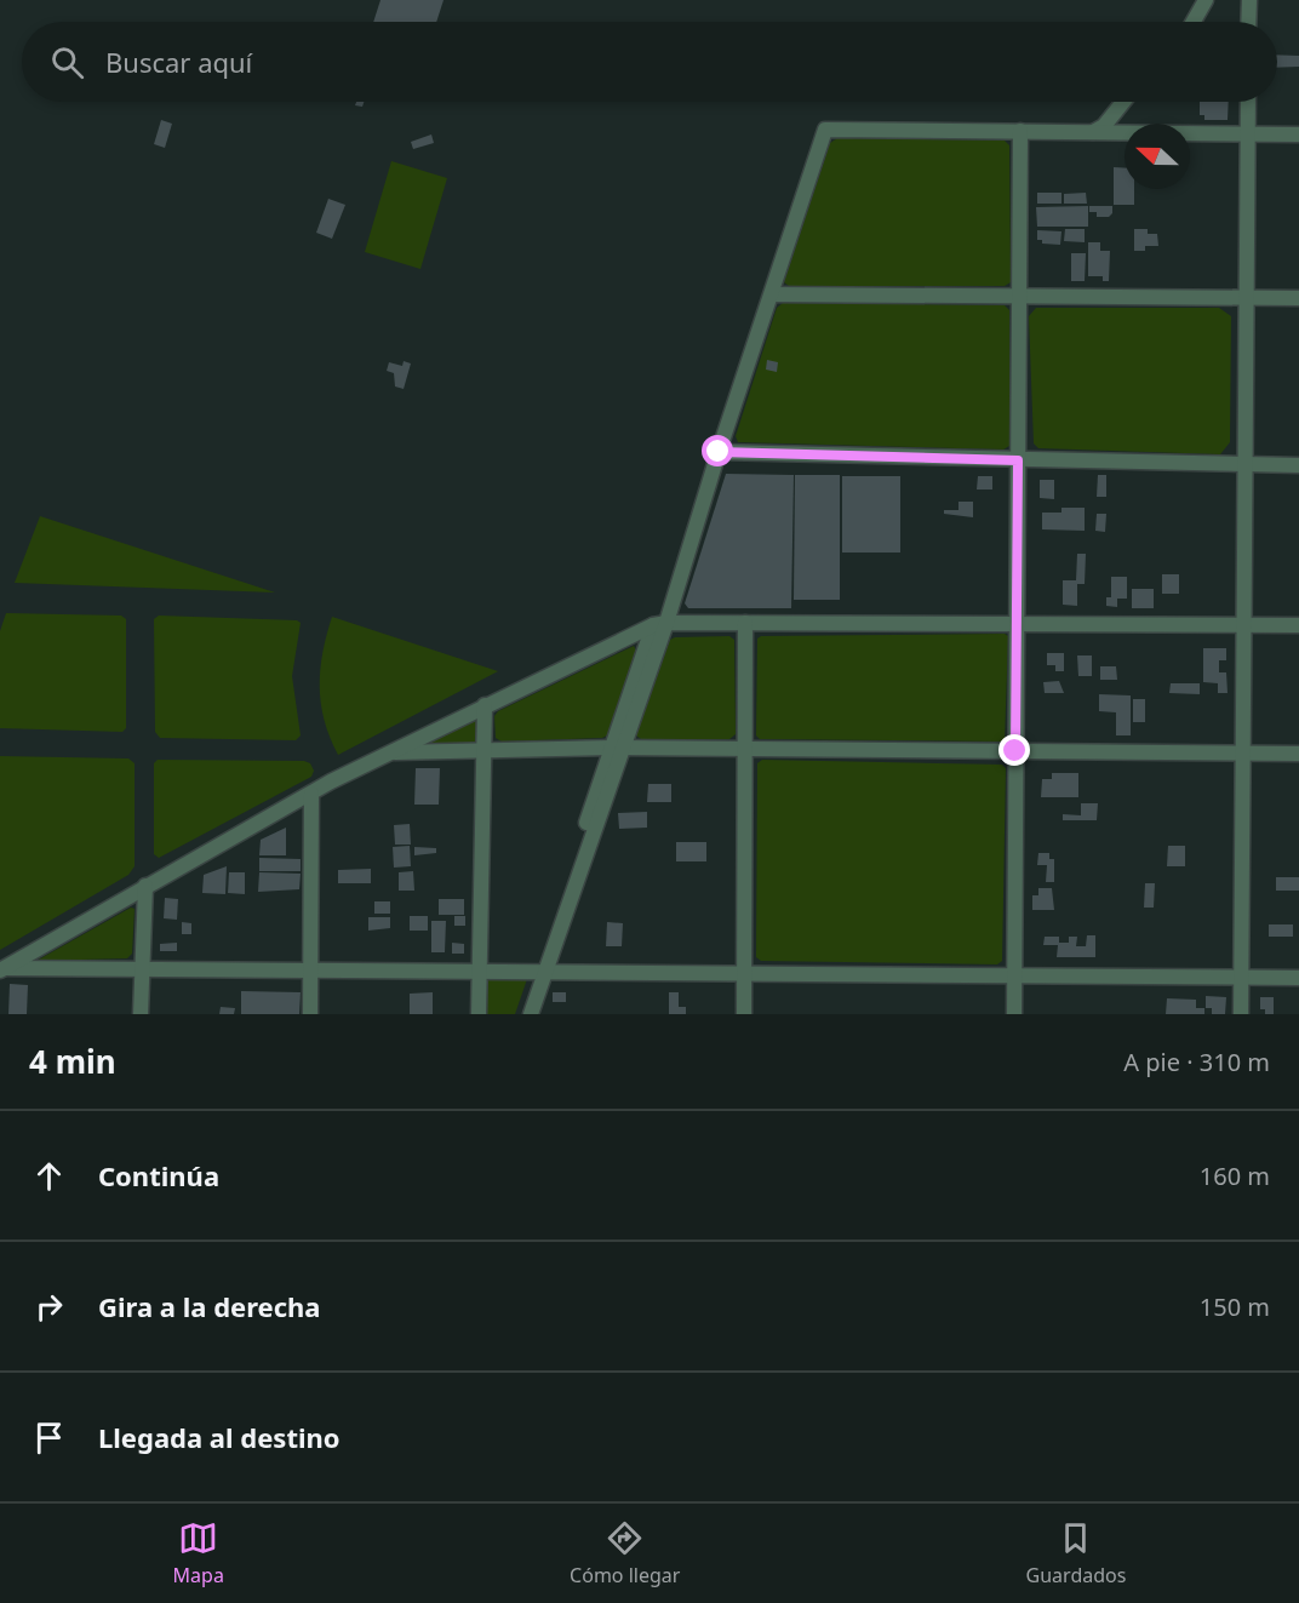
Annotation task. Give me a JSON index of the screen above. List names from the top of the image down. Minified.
{"north":"left","page":{"search":"Buscar aquí","heading":["4 min","A pie · 310 m"],"list":[["Continúa","160 m"],["Gira a la derecha","150 m"],"Llegada al destino"],"nav":["Mapa","Cómo llegar","Guardados"]}}
